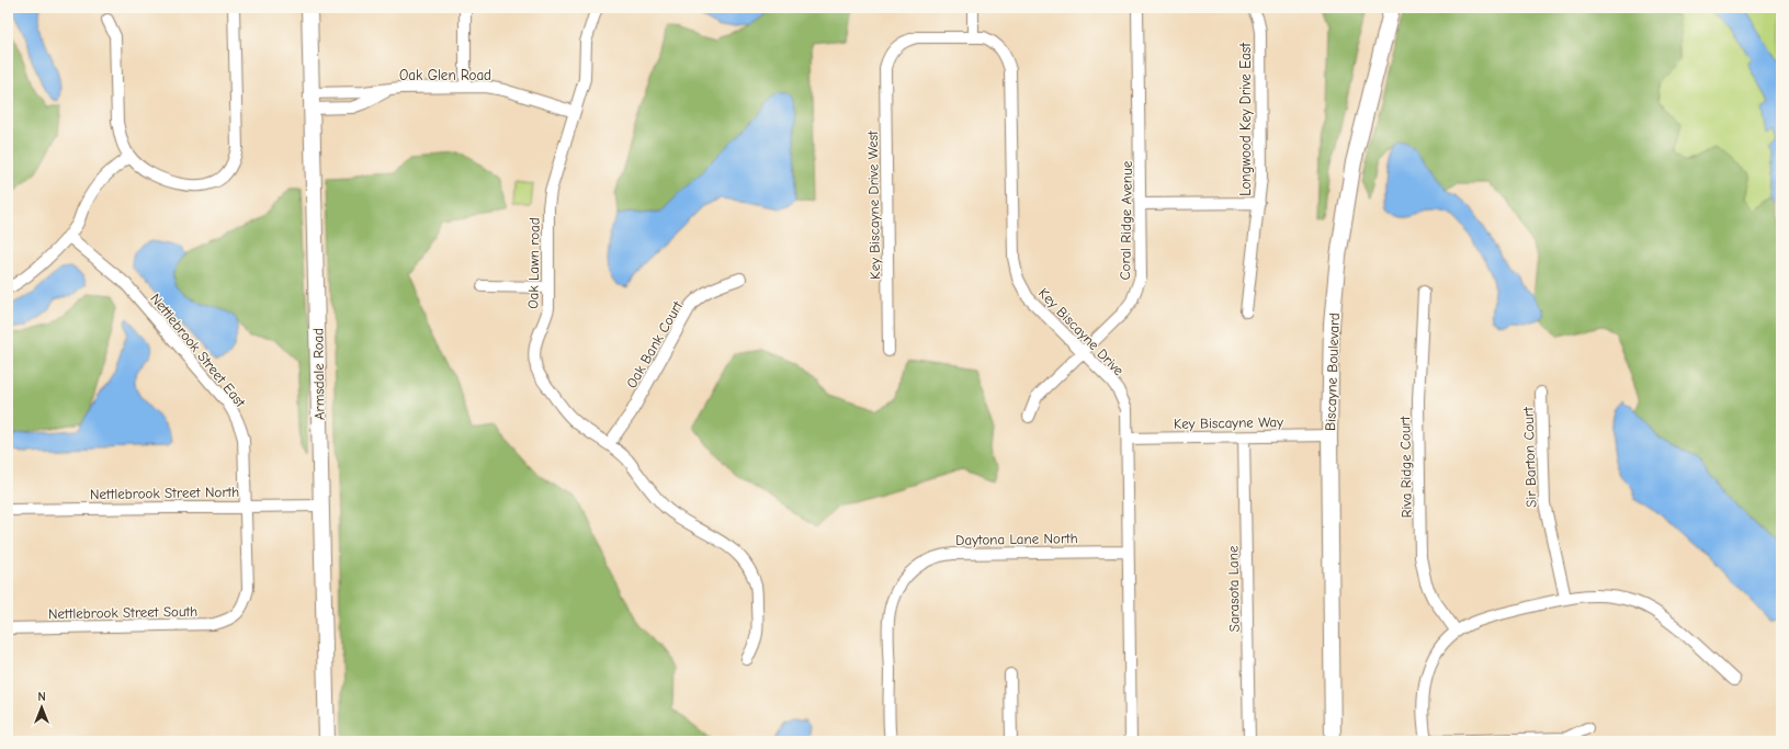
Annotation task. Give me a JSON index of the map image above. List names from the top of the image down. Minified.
{"streets":{"street":["Oak Glen Road","Longwood Key Drive East","Key Biscayne Drive West","Coral Ridge Avenue","Oak Lawn road","Key Biscayne Drive","Oak Bank Court","Nettlebrook Street East","Biscayne Boulevard","Armsdale Road","Key Biscayne Way","Sir Barton Court","Riva Ridge Court","Nettlebrook Street North","Daytona Lane North","Sarasota Lane","Nettlebrook Street South"]},"crossings":[["Oak Glen Road","Oak Lawn road"],["Oak Glen Road","Armsdale Road"],["Key Biscayne Drive West","Key Biscayne Drive"],["Coral Ridge Avenue","Key Biscayne Drive"],["Oak Lawn road","Oak Bank Court"],["Key Biscayne Drive","Key Biscayne Way"],["Key Biscayne Drive","Daytona Lane North"],["Nettlebrook Street East","Nettlebrook Street North"],["Nettlebrook Street East","Nettlebrook Street South"],["Biscayne Boulevard","Key Biscayne Way"],["Armsdale Road","Nettlebrook Street North"],["Key Biscayne Way","Sarasota Lane"]],"north":"top"}
